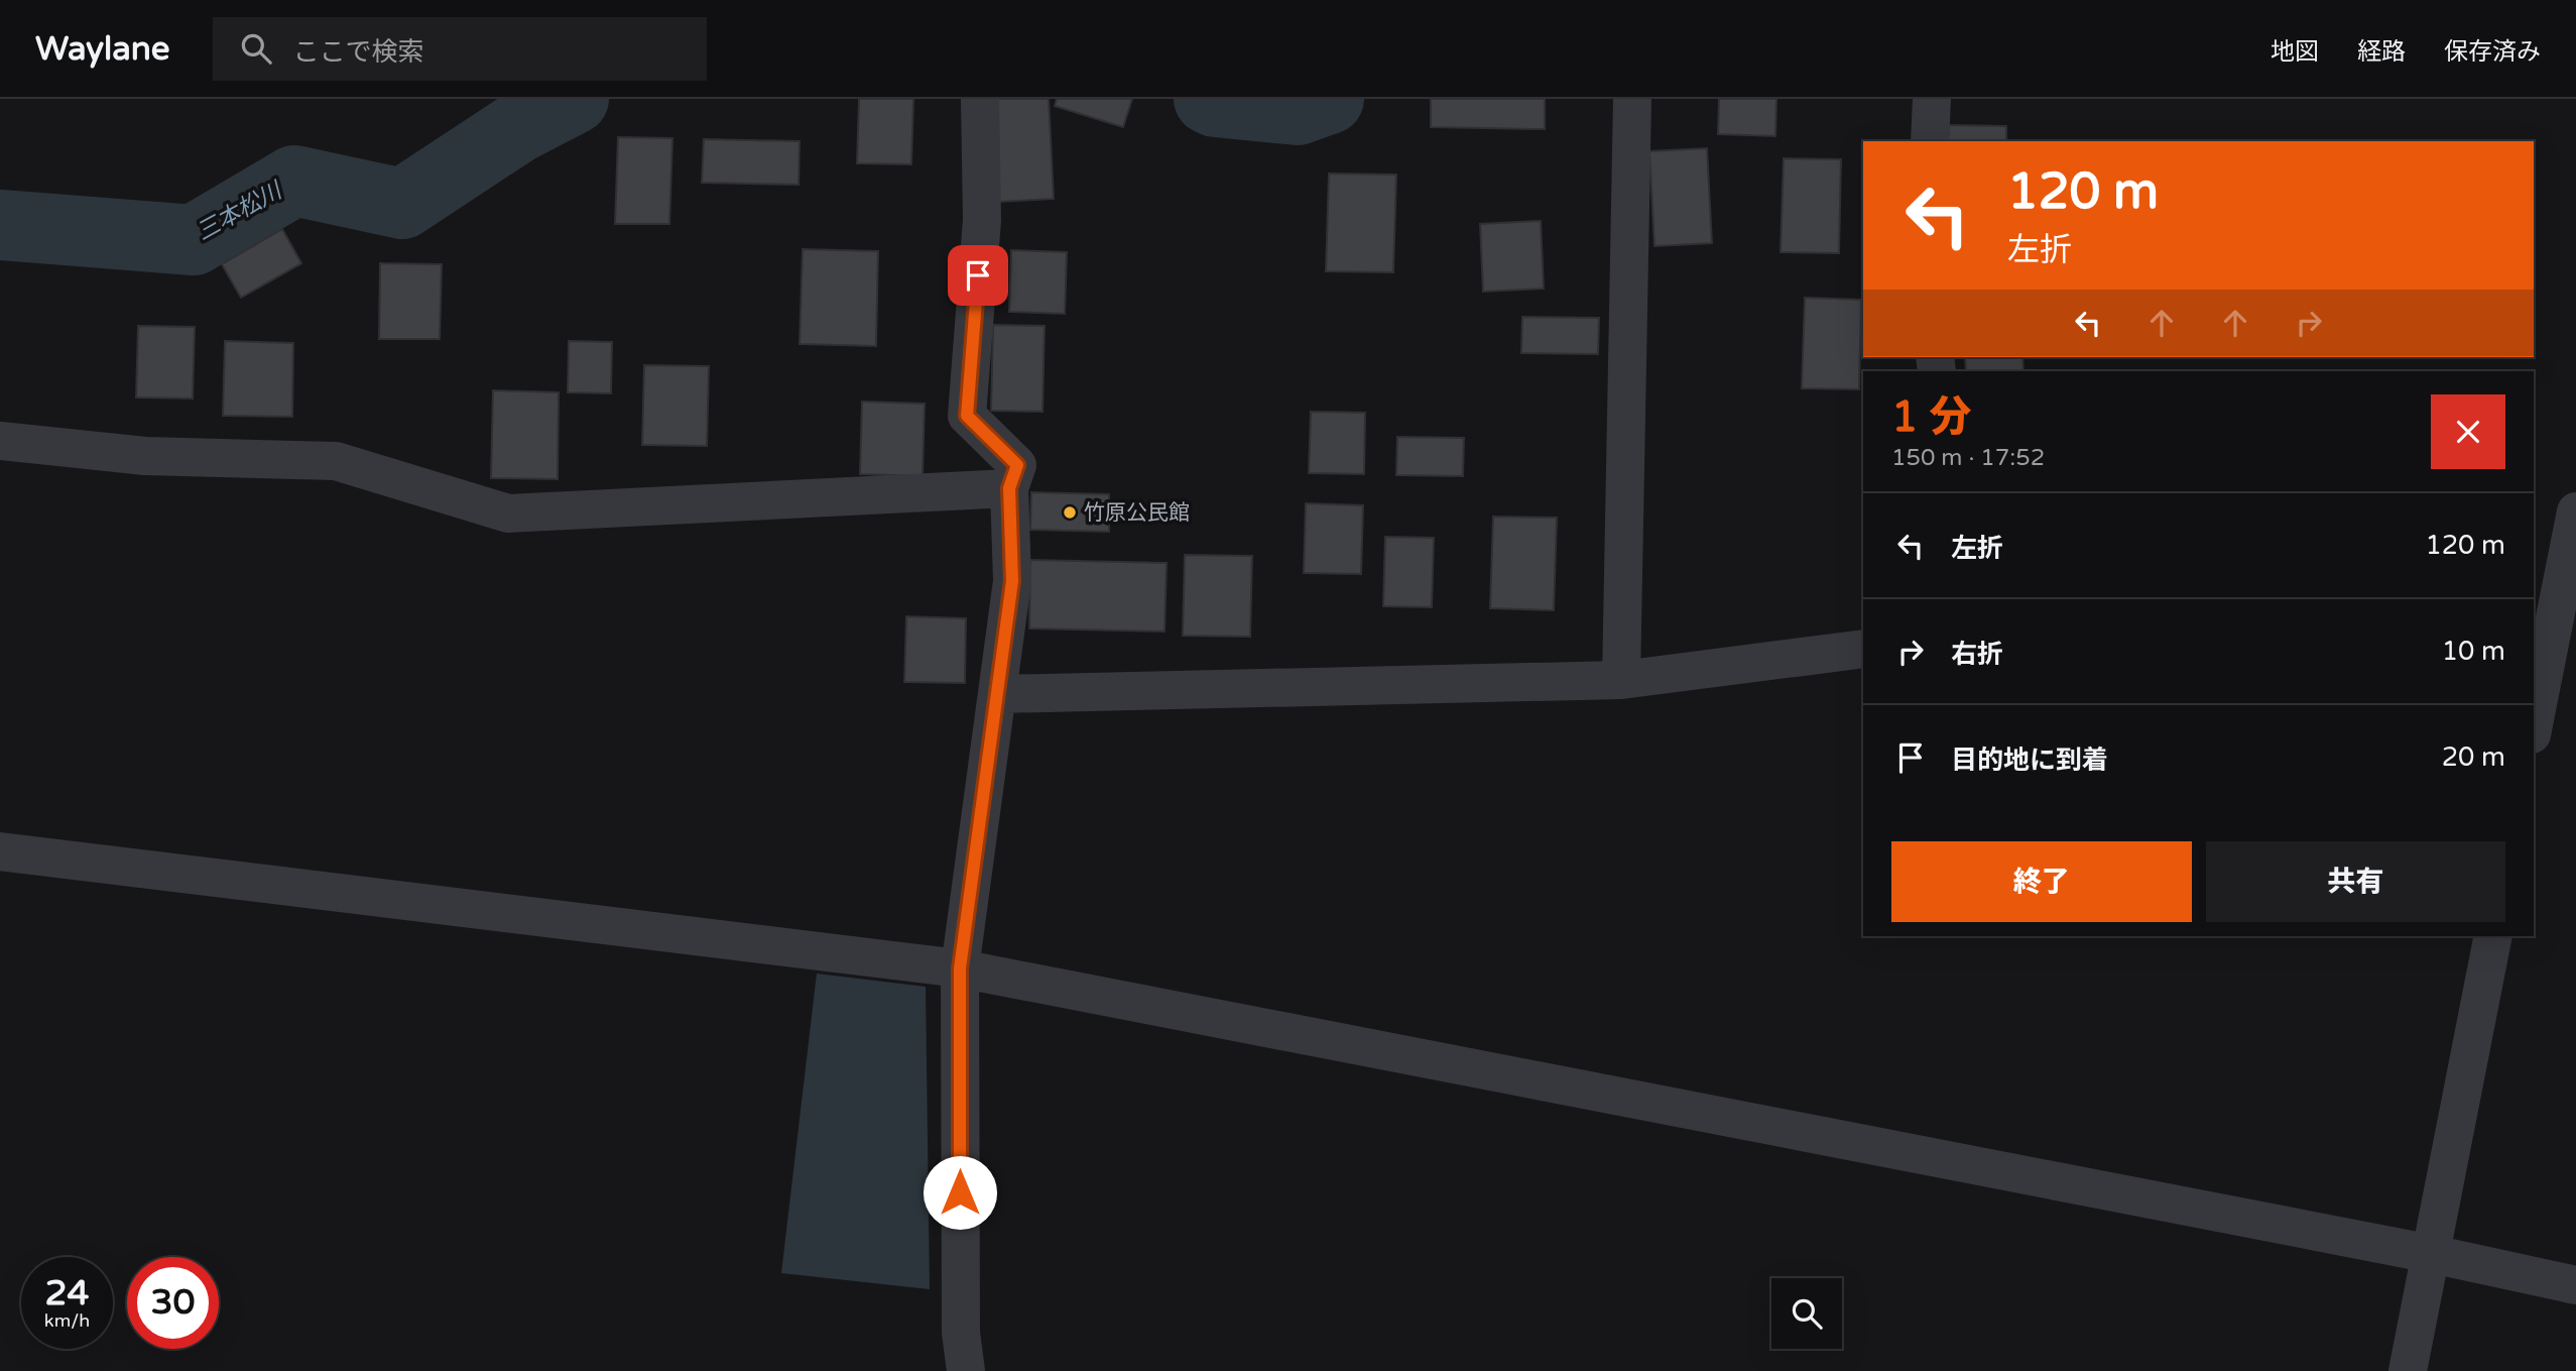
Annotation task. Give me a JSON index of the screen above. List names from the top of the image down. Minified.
{"water":["三本松川"],"places":["竹原公民館"],"page":{"header":"Waylane","search":"ここで検索","nav":["地図","経路","保存済み"],"turn":["120 m","左折"],"heading":["1 分","150 m · 17:52"],"list":[{"name":"左折","value":"120 m"},{"name":"右折","value":"10 m"},{"name":"目的地に到着","value":"20 m"}],"buttons":["終了","共有"],"speed":"24 km/h","limit":"30"}}
